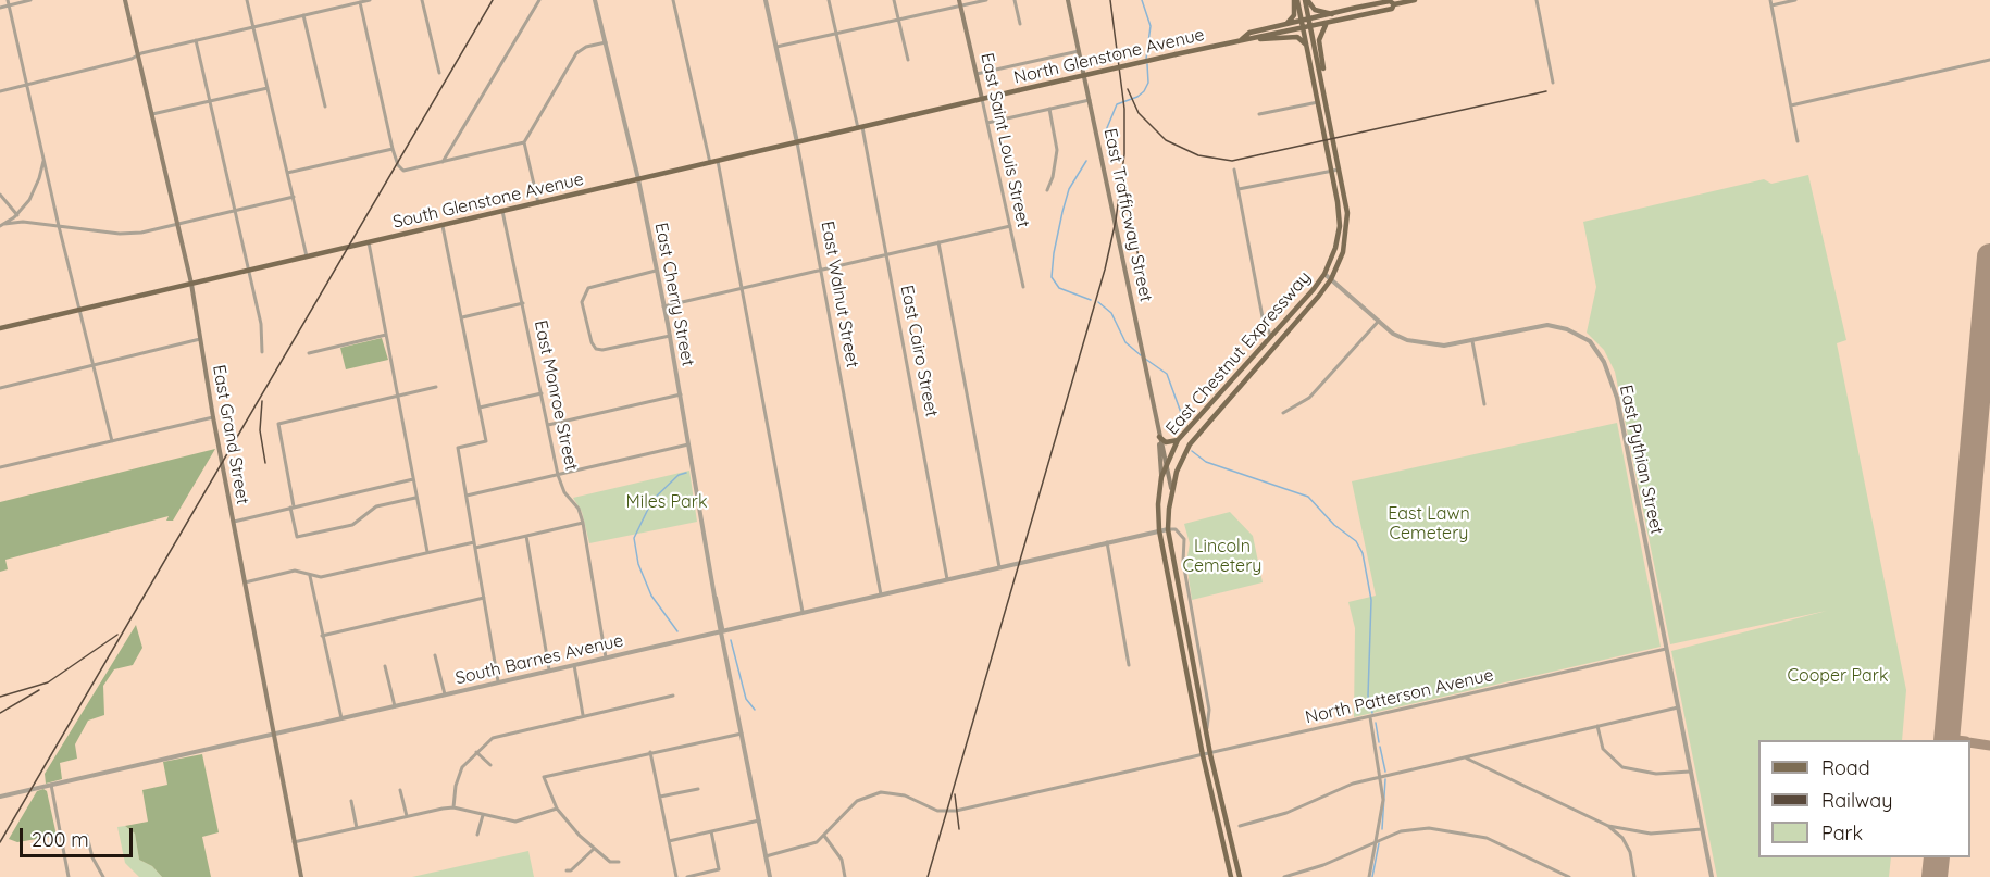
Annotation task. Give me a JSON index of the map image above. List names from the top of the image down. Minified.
{"streets":{"main road":["North Glenstone Avenue","East Saint Louis Street","South Glenstone Avenue","East Trafficway Street","East Chestnut Expressway","East Grand Street"],"street":["East Cherry Street","East Walnut Street","East Cairo Street","East Monroe Street","East Pythian Street","South Barnes Avenue","North Patterson Avenue"]},"crossings":[["North Glenstone Avenue","East Saint Louis Street"],["North Glenstone Avenue","South Glenstone Avenue"],["North Glenstone Avenue","East Chestnut Expressway"],["East Saint Louis Street","South Glenstone Avenue"],["South Glenstone Avenue","East Cherry Street"],["South Glenstone Avenue","East Walnut Street"],["South Glenstone Avenue","East Cairo Street"],["South Glenstone Avenue","East Monroe Street"],["South Glenstone Avenue","East Grand Street"],["East Trafficway Street","East Chestnut Expressway"],["East Cherry Street","South Barnes Avenue"],["East Walnut Street","South Barnes Avenue"],["East Cairo Street","South Barnes Avenue"],["East Chestnut Expressway","East Pythian Street"],["East Chestnut Expressway","South Barnes Avenue"],["East Chestnut Expressway","North Patterson Avenue"],["East Monroe Street","South Barnes Avenue"],["East Grand Street","South Barnes Avenue"],["East Pythian Street","North Patterson Avenue"]],"parks":["Miles Park","East Lawn Cemetery","Lincoln Cemetery","Cooper Park"],"legend":["Road","Railway","Park"],"scale_bar":"200 m"}
